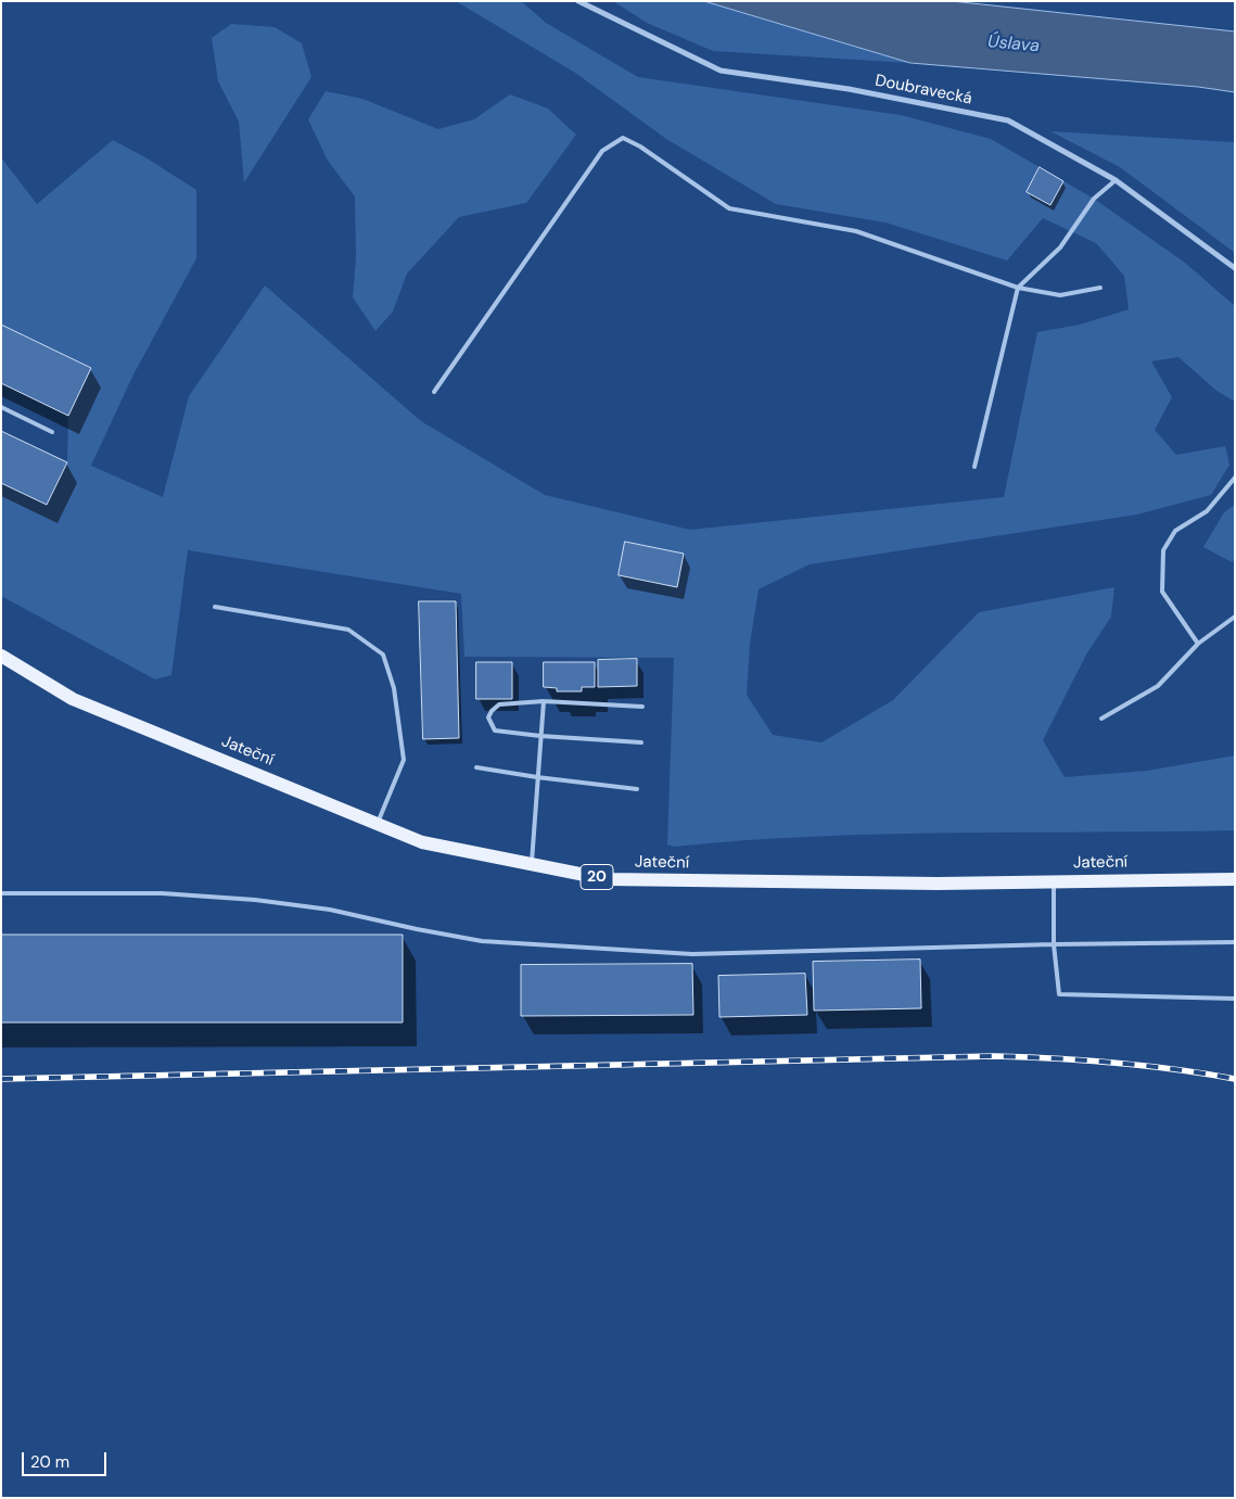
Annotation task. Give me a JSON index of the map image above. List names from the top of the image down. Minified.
{"streets":{"main road":["Jateční","20"],"street":["Doubravecká"]},"water":["Úslava"],"scale_bar":"20 m"}
